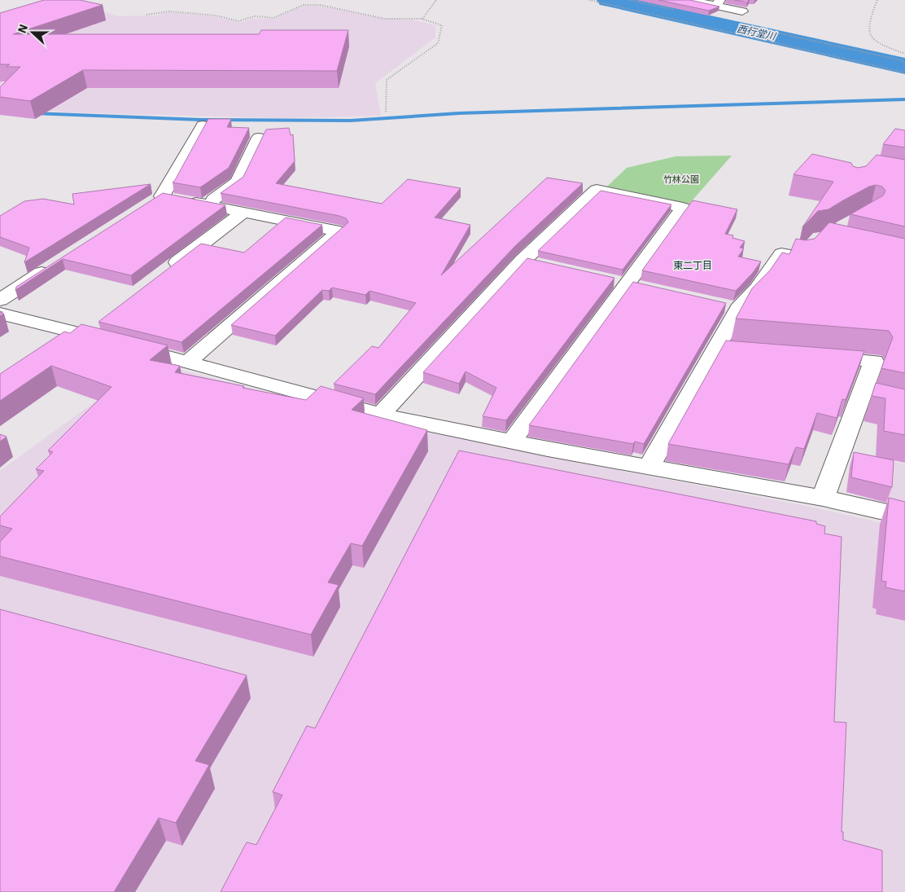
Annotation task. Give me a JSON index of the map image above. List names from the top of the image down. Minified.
{"districts":["東二丁目"],"water":["西行堂川"],"parks":["竹林公園"],"north":"left"}
